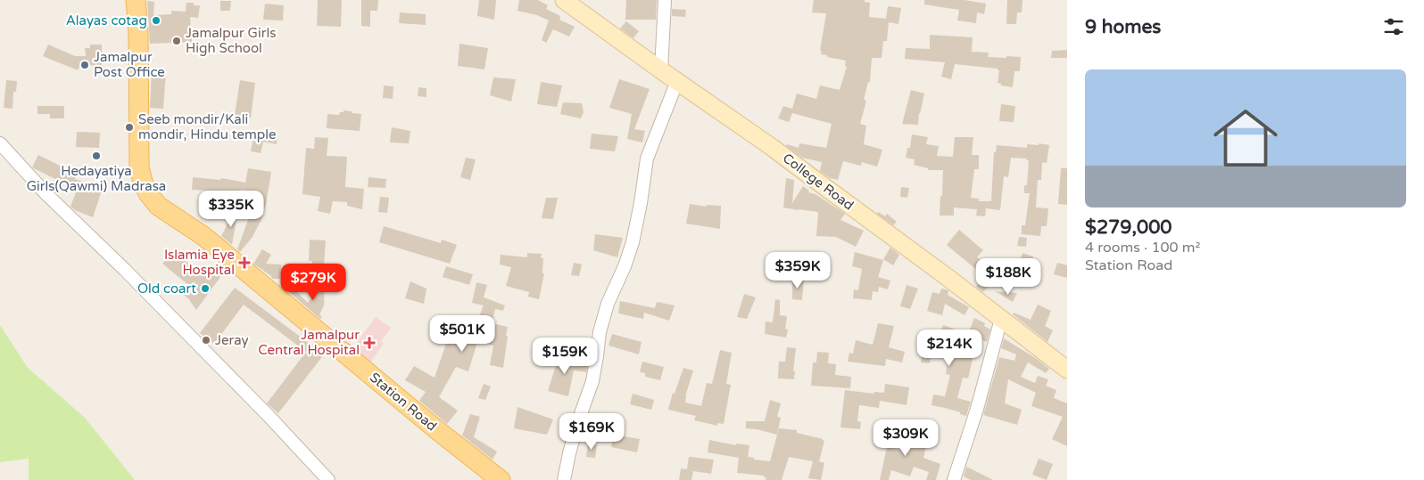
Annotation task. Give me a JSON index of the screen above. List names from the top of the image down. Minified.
{"streets":{"main road":["College Road","Station Road"]},"places":{"other":["Alayas cotag","Jamalpur Girls High School","Jamalpur Post Office","Seeb mondir/Kali mondir, Hindu temple","Hedayatiya Girls(Qawmi) Madrasa","Old coart","Jeray"],"health":["Islamia Eye Hospital","Jamalpur Central Hospital"]},"page":{"heading":"9 homes","list":[{"name":"$279,000","note":"4 rooms · 100 m² · Station Road"}],"price":["$335K","$359K","$188K","$279K","$501K","$214K","$159K","$169K","$309K"]}}
